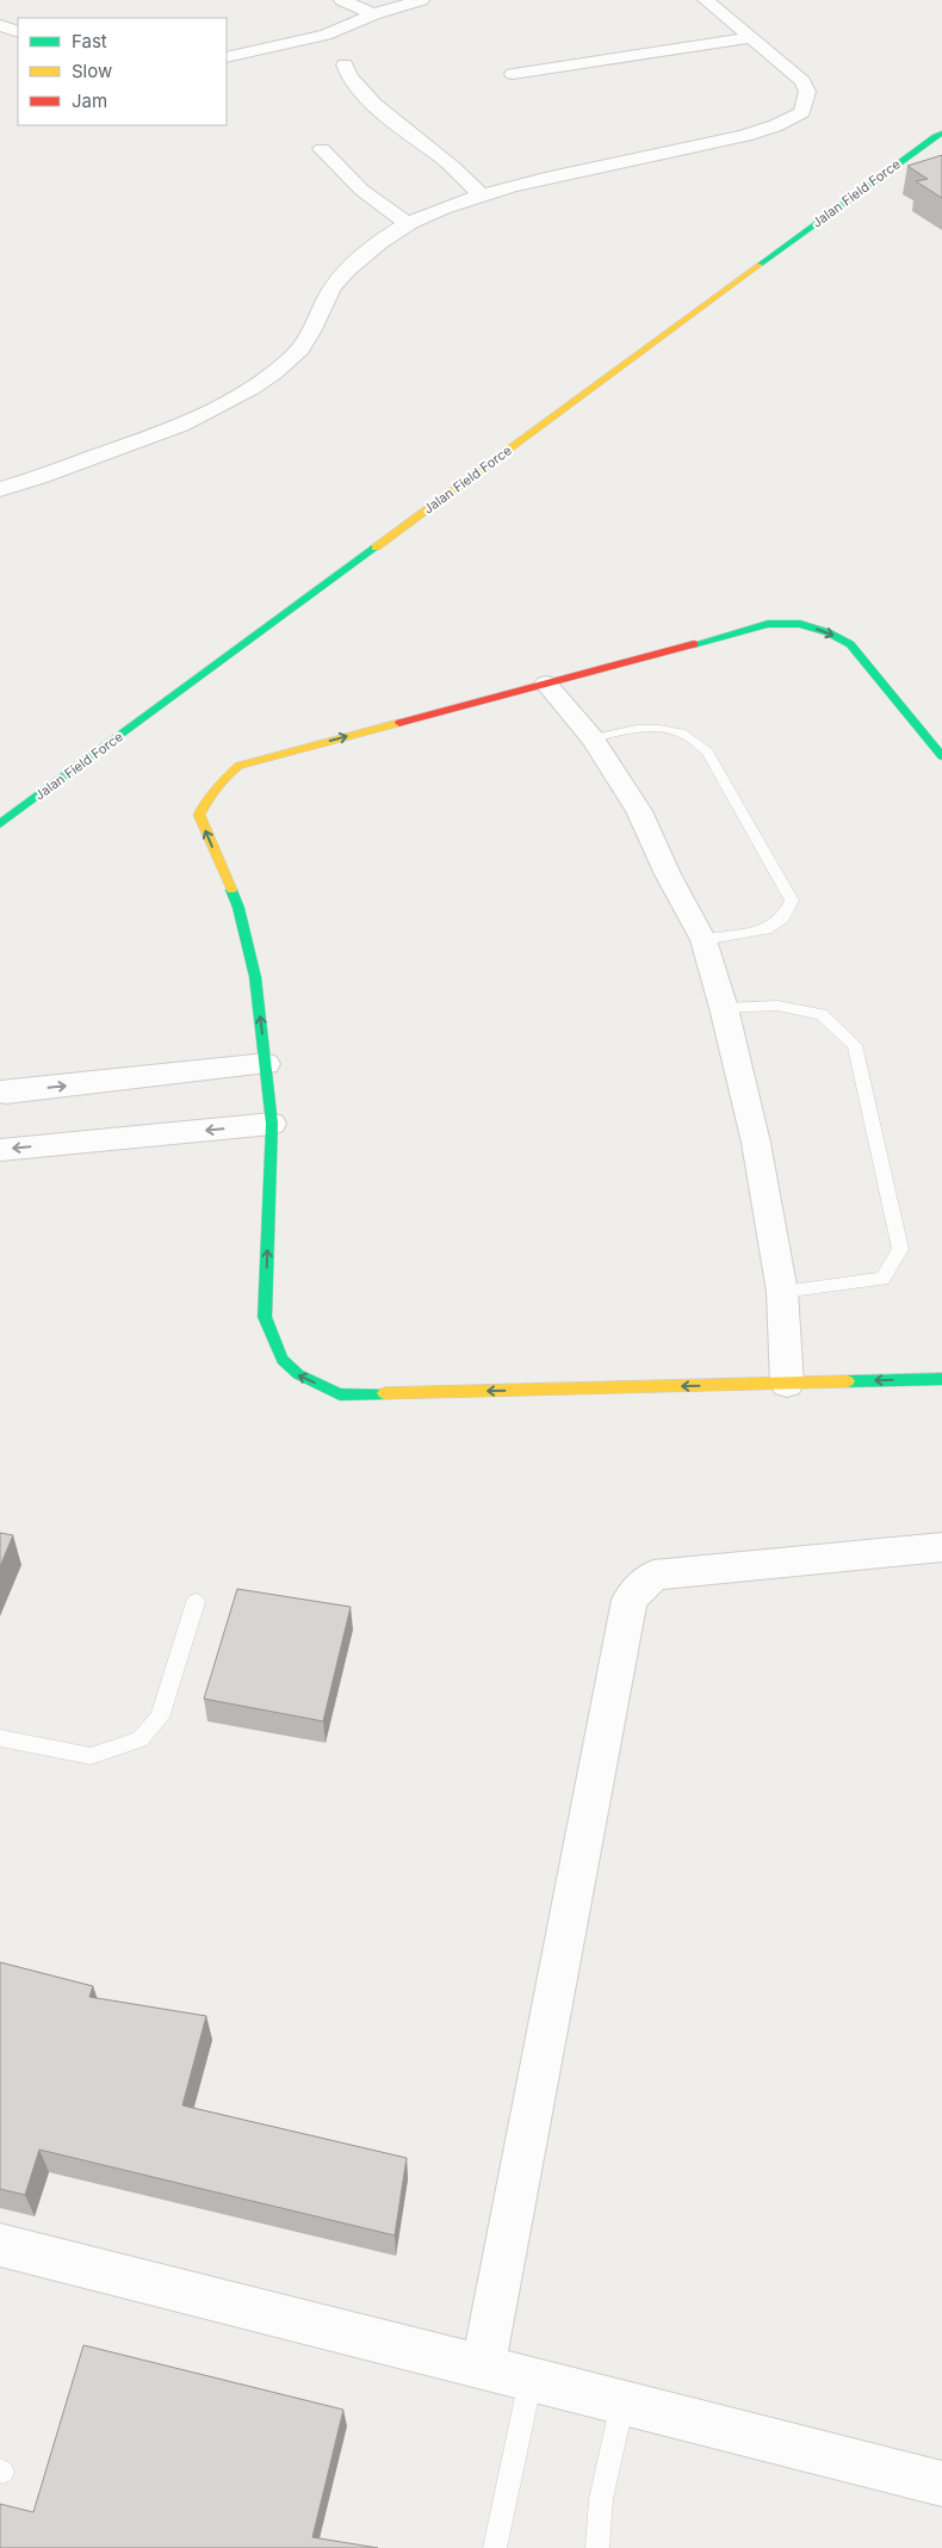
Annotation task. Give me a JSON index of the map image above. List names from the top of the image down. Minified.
{"streets":{"street":["Jalan Field Force"]},"legend":["Fast","Slow","Jam"]}
